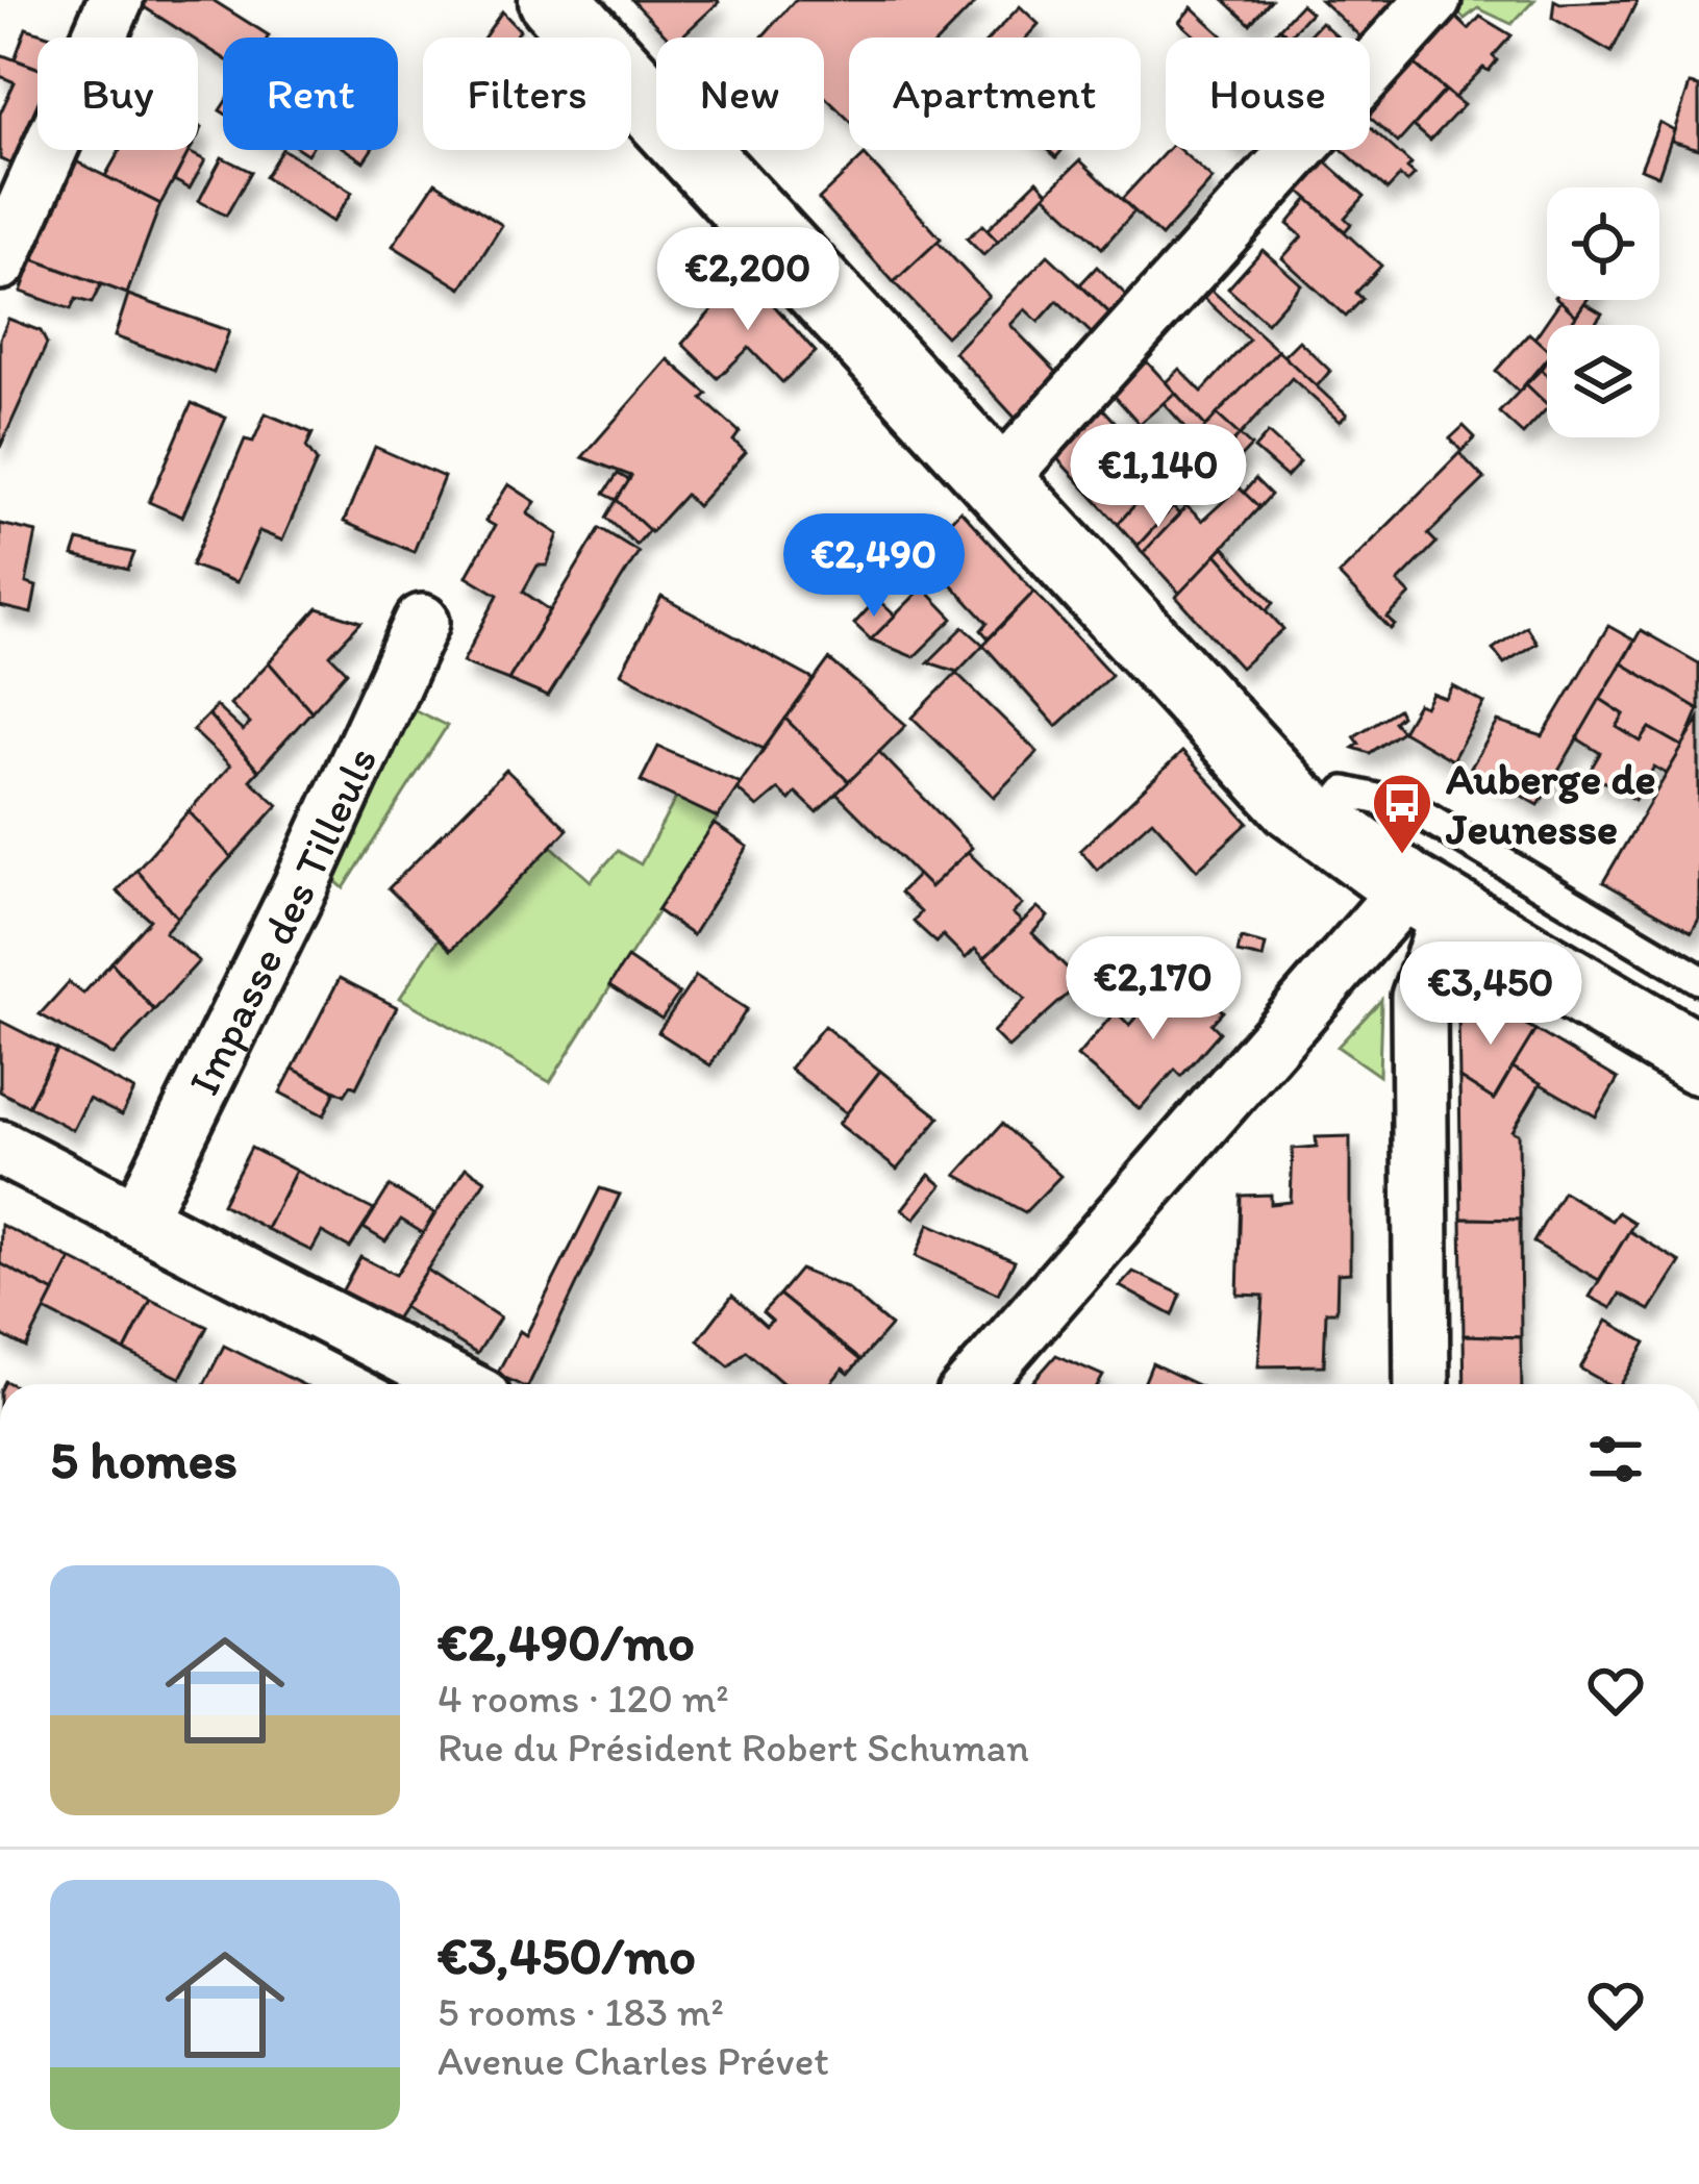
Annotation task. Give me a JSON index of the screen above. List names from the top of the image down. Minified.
{"streets":{"street":["Impasse des Tilleuls"]},"places":{"bus stop":["Auberge de Jeunesse"]},"page":{"chip":["Buy","Rent","Filters","New","Apartment","House"],"price":["€2,200","€1,140","€2,490","€2,170","€3,450"],"heading":"5 homes","list":[{"name":"€2,490/mo","note":"4 rooms · 120 m² · Rue du Président Robert Schuman"},{"name":"€3,450/mo","note":"5 rooms · 183 m² · Avenue Charles Prévet"}]}}
